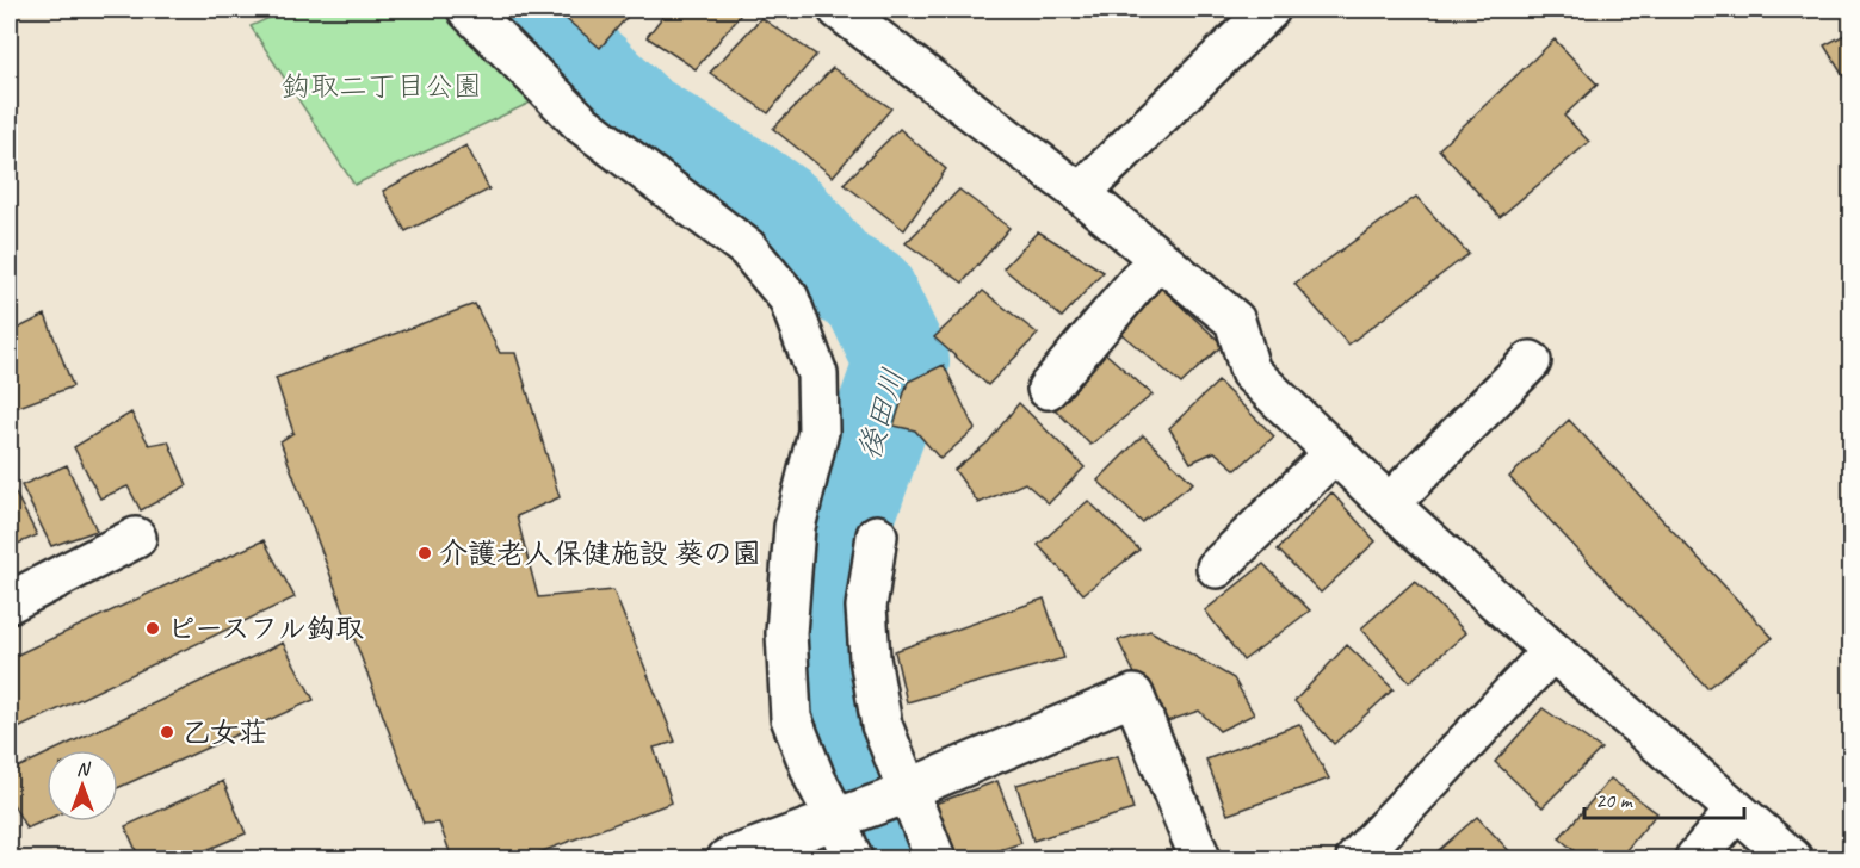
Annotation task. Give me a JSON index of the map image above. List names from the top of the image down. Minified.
{"water":["後田川"],"parks":["鈎取二丁目公園"],"places":["介護老人保健施設 葵の園","ピースフル鈎取","乙女荘"],"scale_bar":"20 m","north":"top"}
